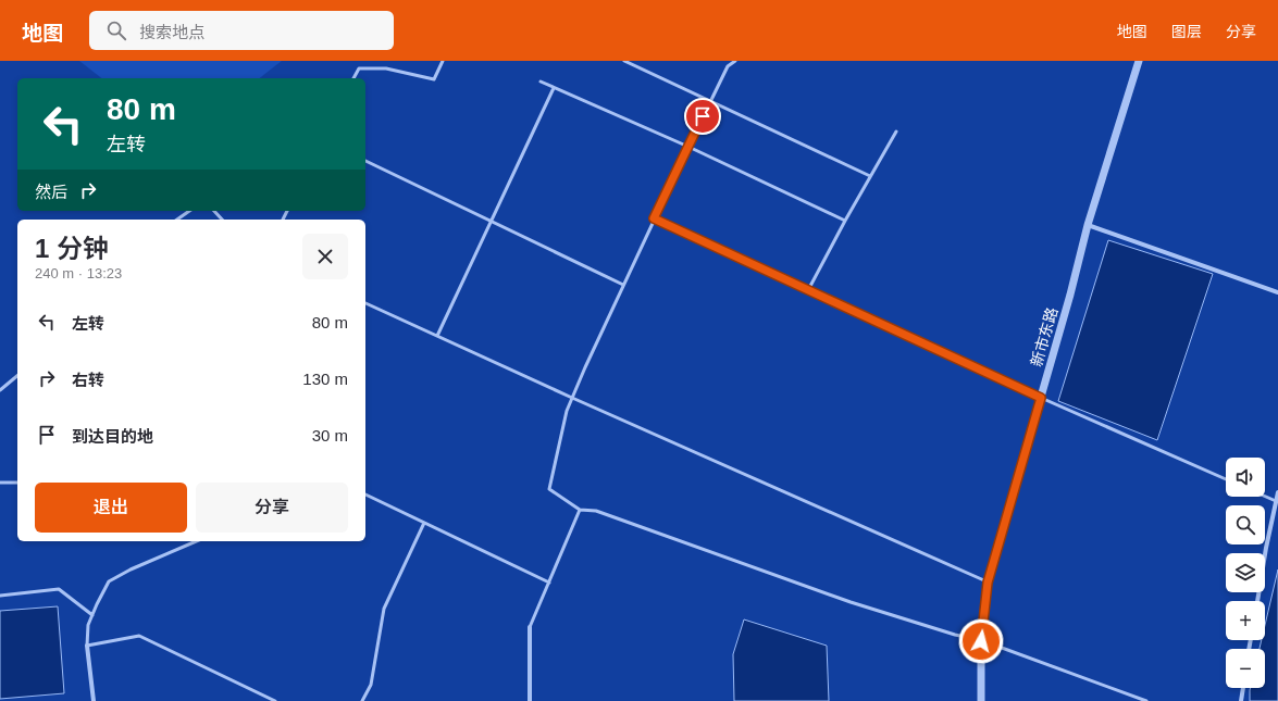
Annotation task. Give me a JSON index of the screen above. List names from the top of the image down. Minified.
{"streets":{"street":["新市东路"]},"page":{"header":"地图","search":"搜索地点","nav":["地图","图层","分享"],"turn":["80 m","左转"],"then":"然后","heading":["1 分钟","240 m · 13:23"],"list":[{"name":"左转","value":"80 m"},{"name":"右转","value":"130 m"},{"name":"到达目的地","value":"30 m"}],"map_buttons":["+","−"],"buttons":["退出","分享"]}}
